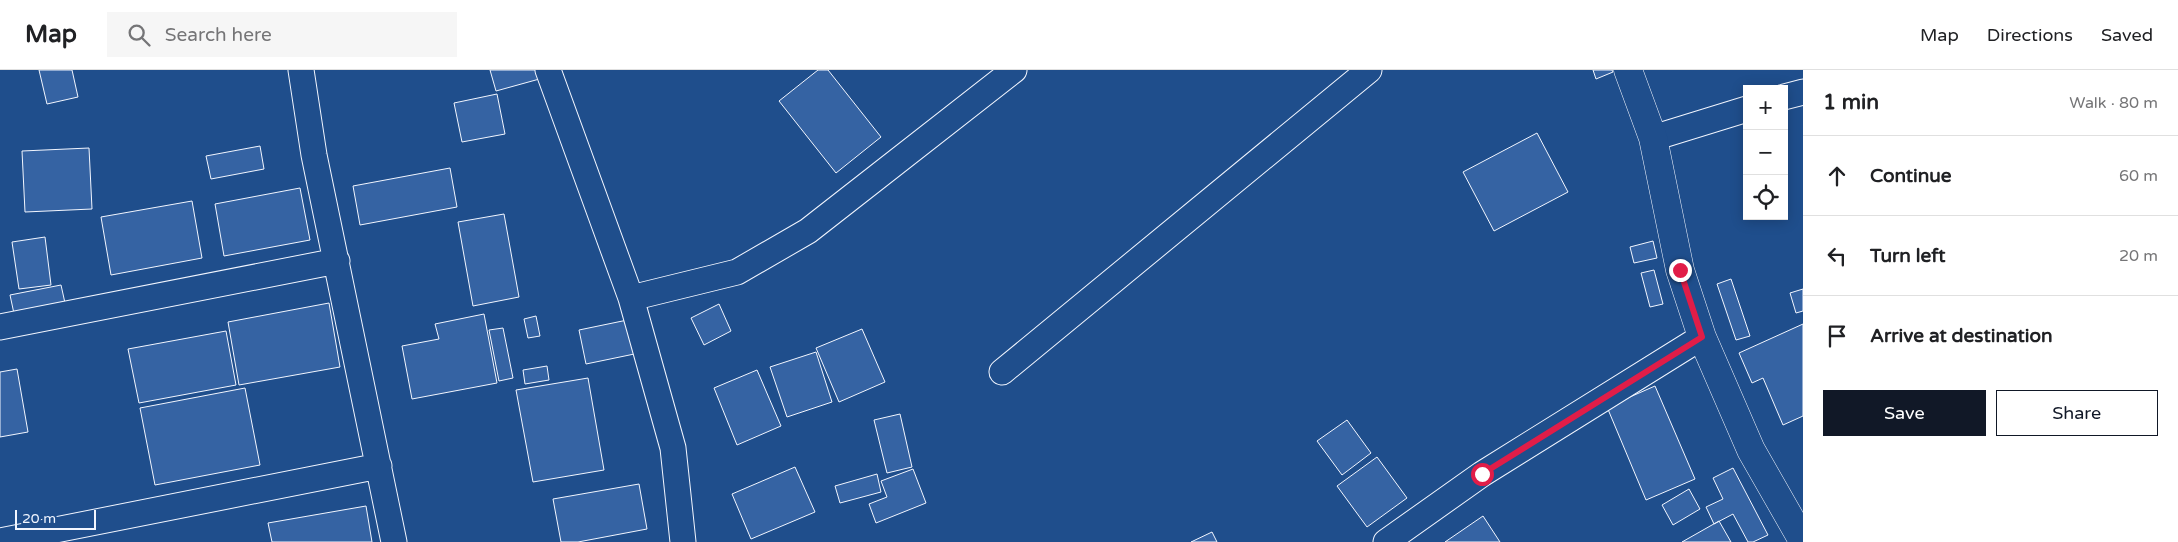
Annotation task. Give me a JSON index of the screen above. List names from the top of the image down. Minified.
{"scale_bar":"20 m","page":{"header":"Map","search":"Search here","nav":["Map","Directions","Saved"],"heading":["1 min","Walk · 80 m"],"map_buttons":["+","−"],"list":[["Continue","60 m"],["Turn left","20 m"],"Arrive at destination"],"buttons":["Save","Share"],"scale":"20 m"}}
